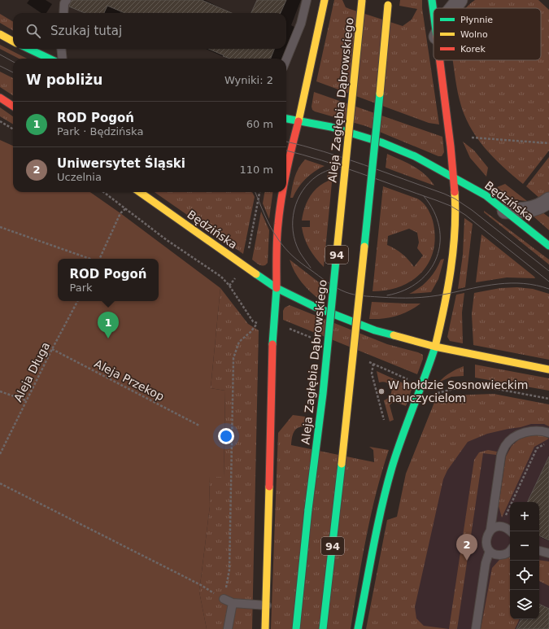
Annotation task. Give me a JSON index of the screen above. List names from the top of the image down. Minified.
{"streets":{"main road":["Aleja Zagłębia Dąbrowskiego","Będzińska","94"],"path":["Aleja Długa","Aleja Przekop"]},"crossings":[["Aleja Długa","Aleja Przekop"]],"places":["W hołdzie Sosnowieckim nauczycielom"],"legend":["Płynnie","Wolno","Korek"],"page":{"search":"Szukaj tutaj","heading":["W pobliżu","Wyniki: 2"],"list":[{"mark":"1","name":"ROD Pogoń","note":"Park · Będzińska","value":"60 m"},{"mark":"2","name":"Uniwersytet Śląski","note":"Uczelnia","value":"110 m"}],"popup":["ROD Pogoń","Park"],"pins":["1","2"],"map_buttons":["+","−"]}}
